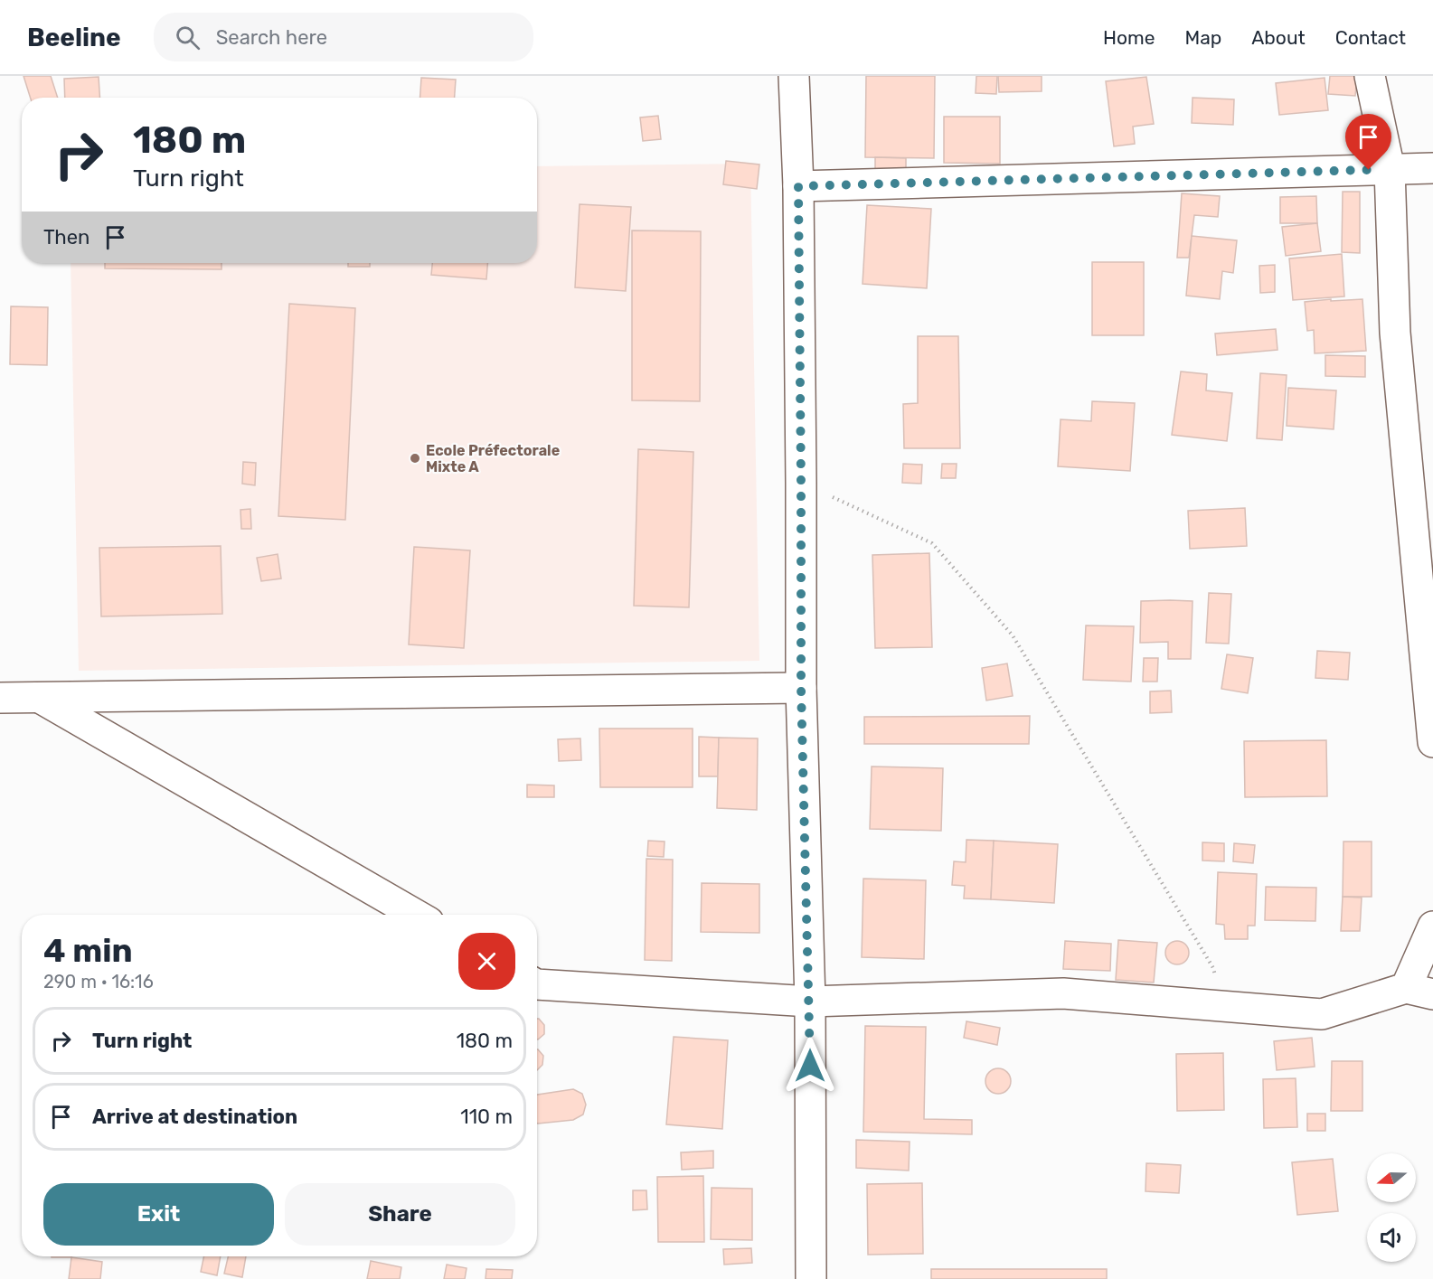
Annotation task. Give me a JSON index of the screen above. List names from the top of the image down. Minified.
{"places":["Ecole Préfectorale Mixte A"],"north":"left","page":{"header":"Beeline","search":"Search here","nav":["Home","Map","About","Contact"],"turn":["180 m","Turn right"],"then":"Then","heading":["4 min","290 m · 16:16"],"list":[{"name":"Turn right","value":"180 m"},{"name":"Arrive at destination","value":"110 m"}],"buttons":["Exit","Share"]}}
